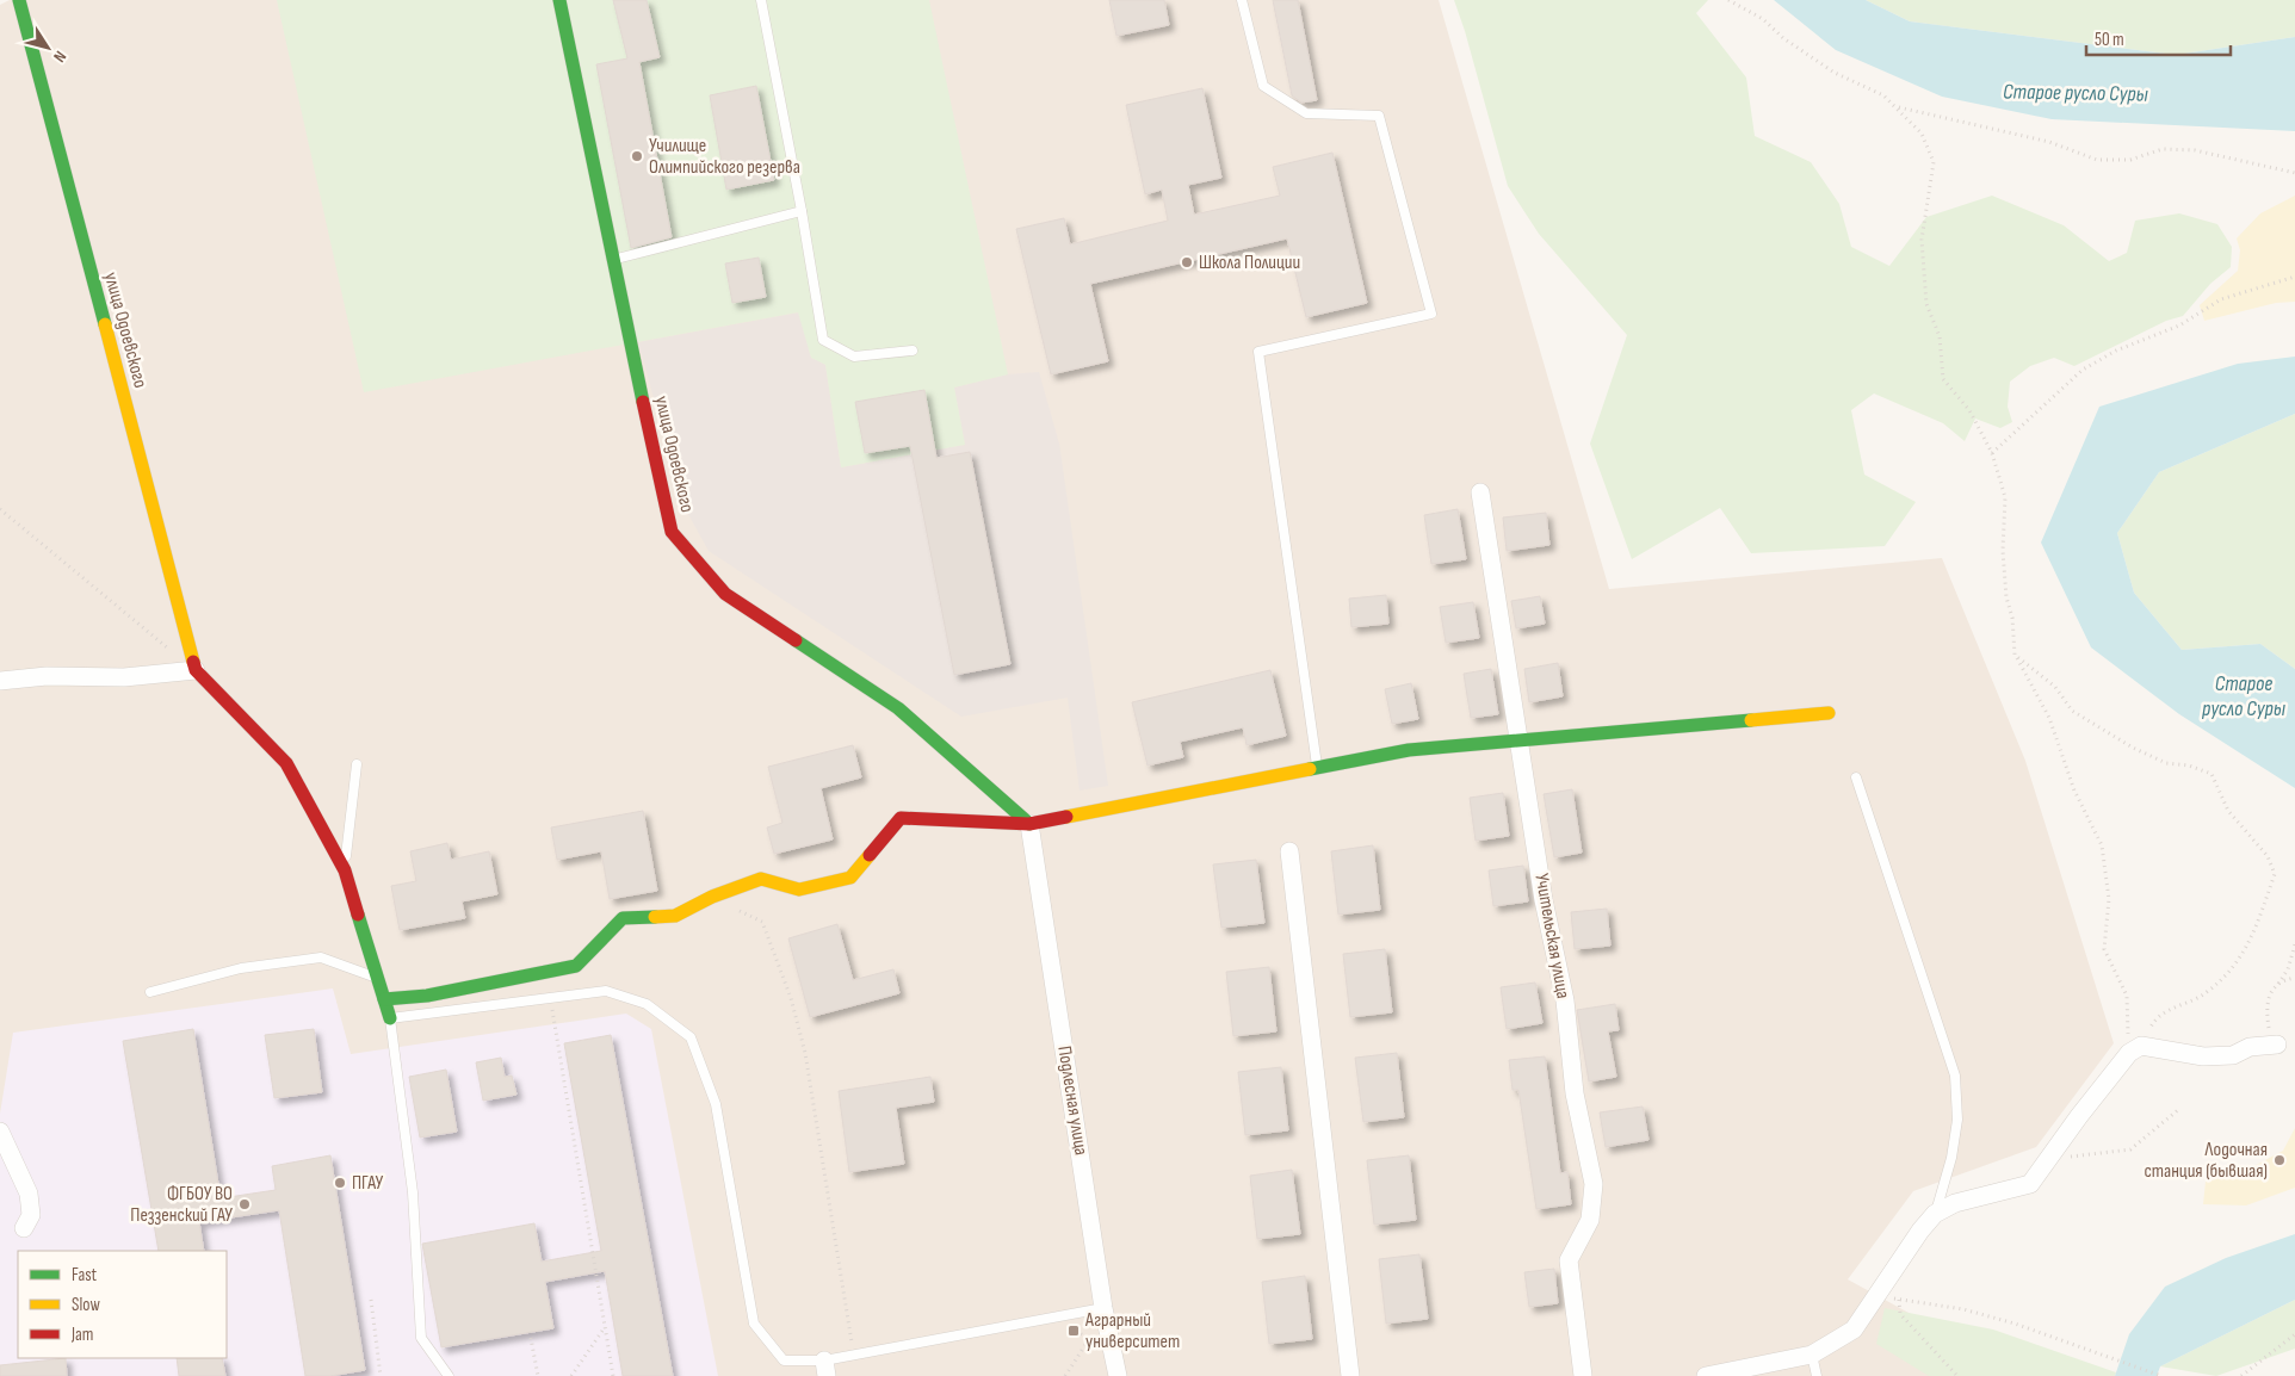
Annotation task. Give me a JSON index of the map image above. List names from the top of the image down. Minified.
{"streets":{"street":["улица Одоевского","Учительская улица","Подлесная улица"]},"crossings":[["улица Одоевского","Подлесная улица"]],"water":["Старое русло Суры"],"places":{"other":["Училище Олимпийского резерва","Школа Полиции","Лодочная станция (бывшая)","ПГАУ","ФГБОУ ВО Пеззенский ГАУ"],"transit":["Аграрный университет"]},"legend":["Fast","Slow","Jam"],"scale_bar":"50 m","north":"bottom right"}
